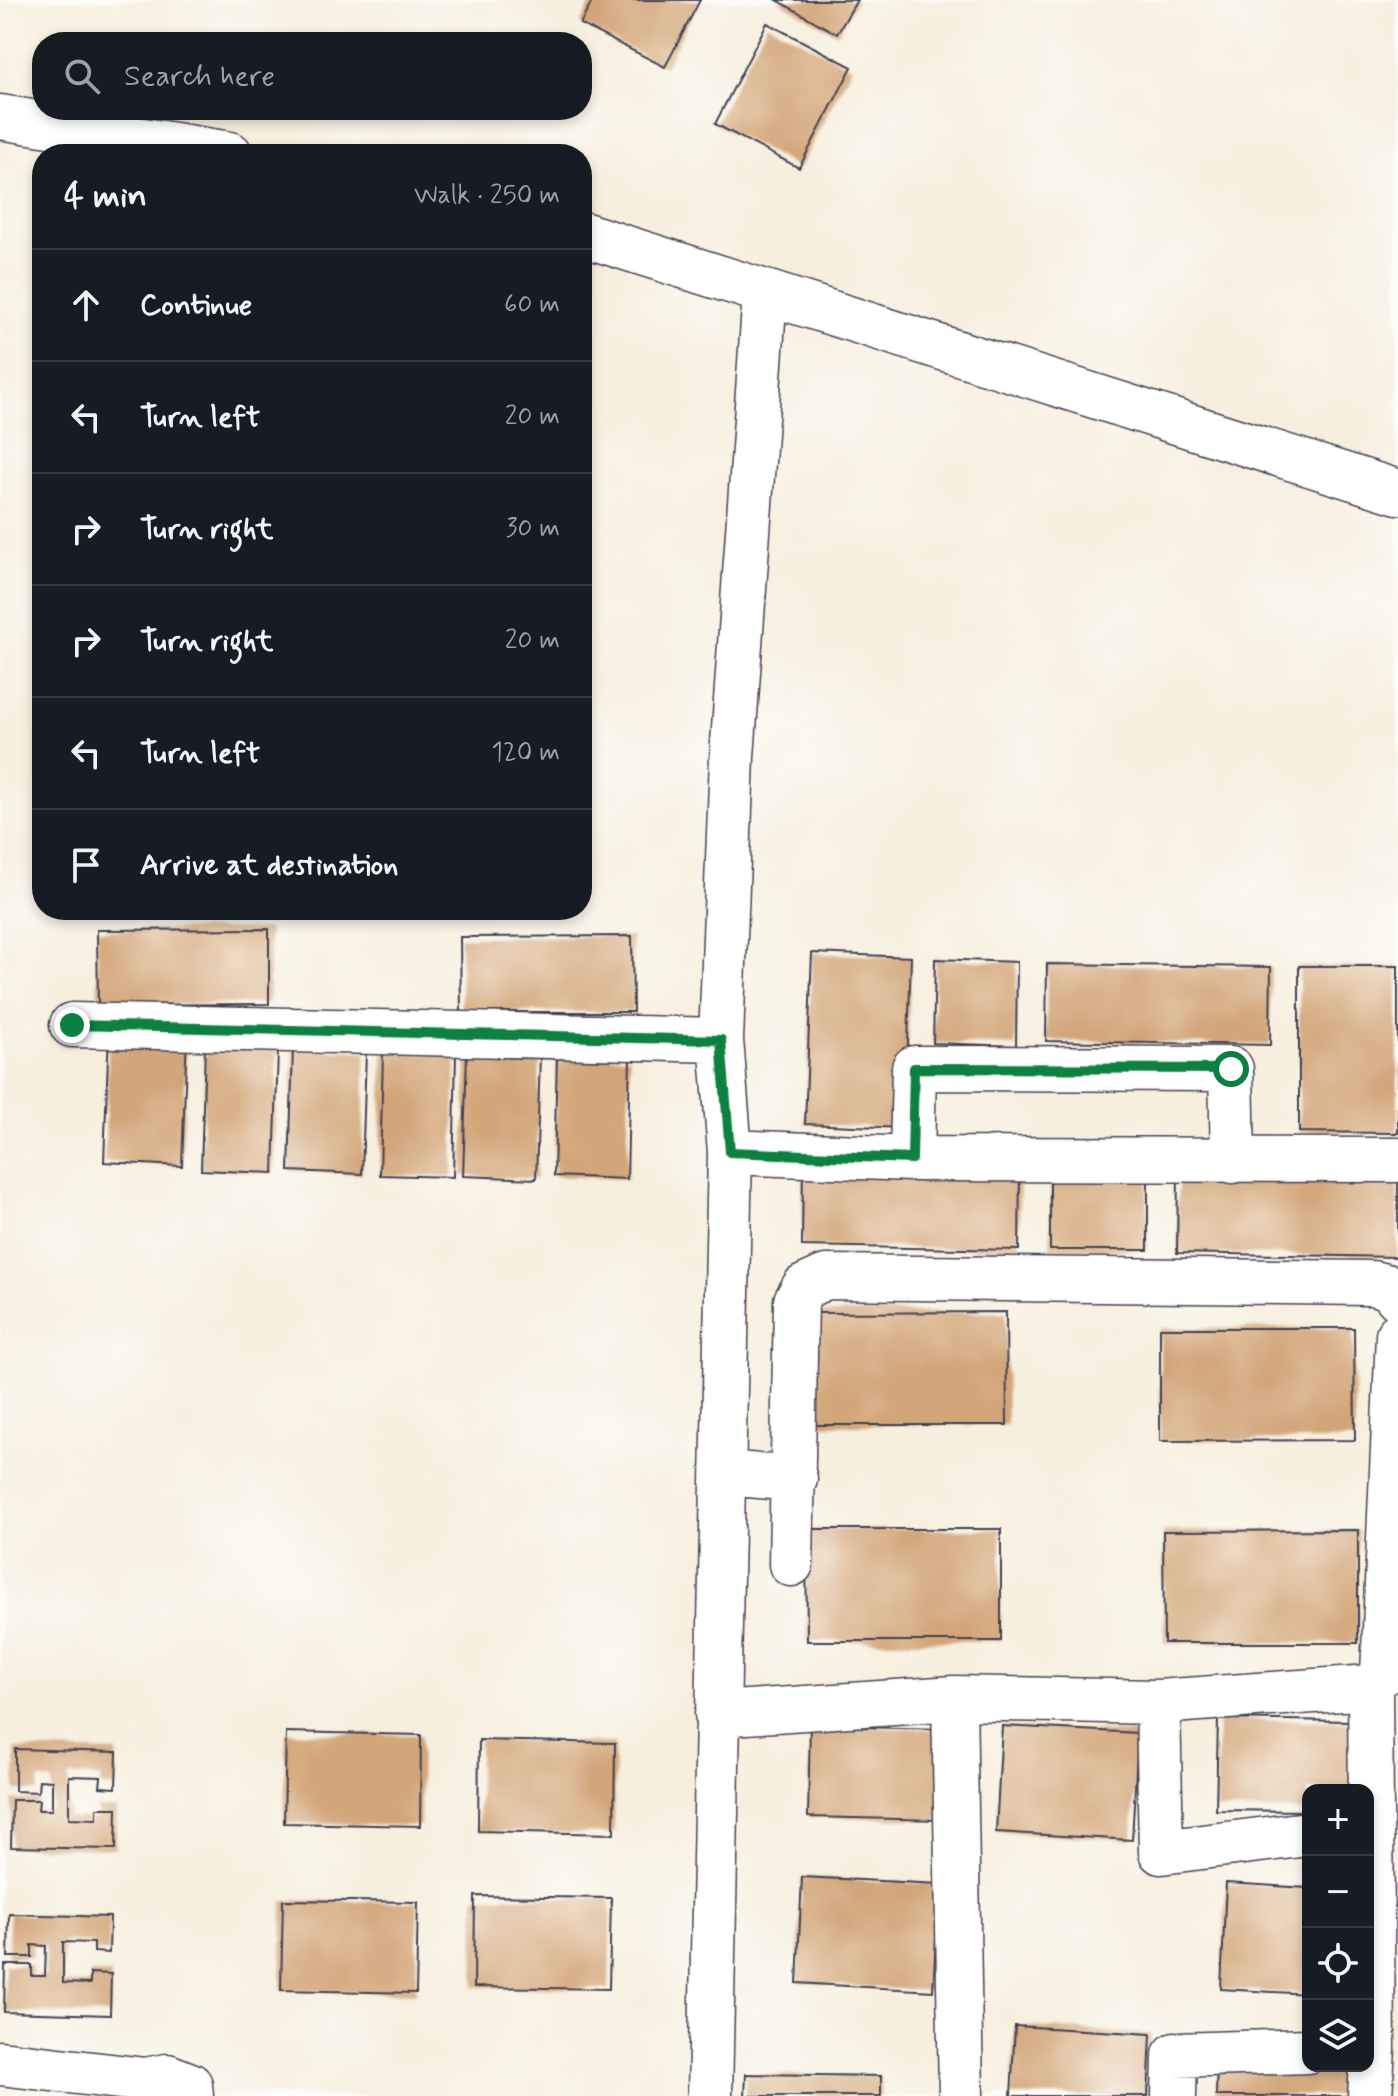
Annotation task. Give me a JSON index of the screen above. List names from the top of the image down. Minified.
{"page":{"search":"Search here","heading":["4 min","Walk · 250 m"],"list":[["Continue","60 m"],["Turn left","20 m"],["Turn right","30 m"],["Turn right","20 m"],["Turn left","120 m"],"Arrive at destination"],"map_buttons":["+","−"]}}
